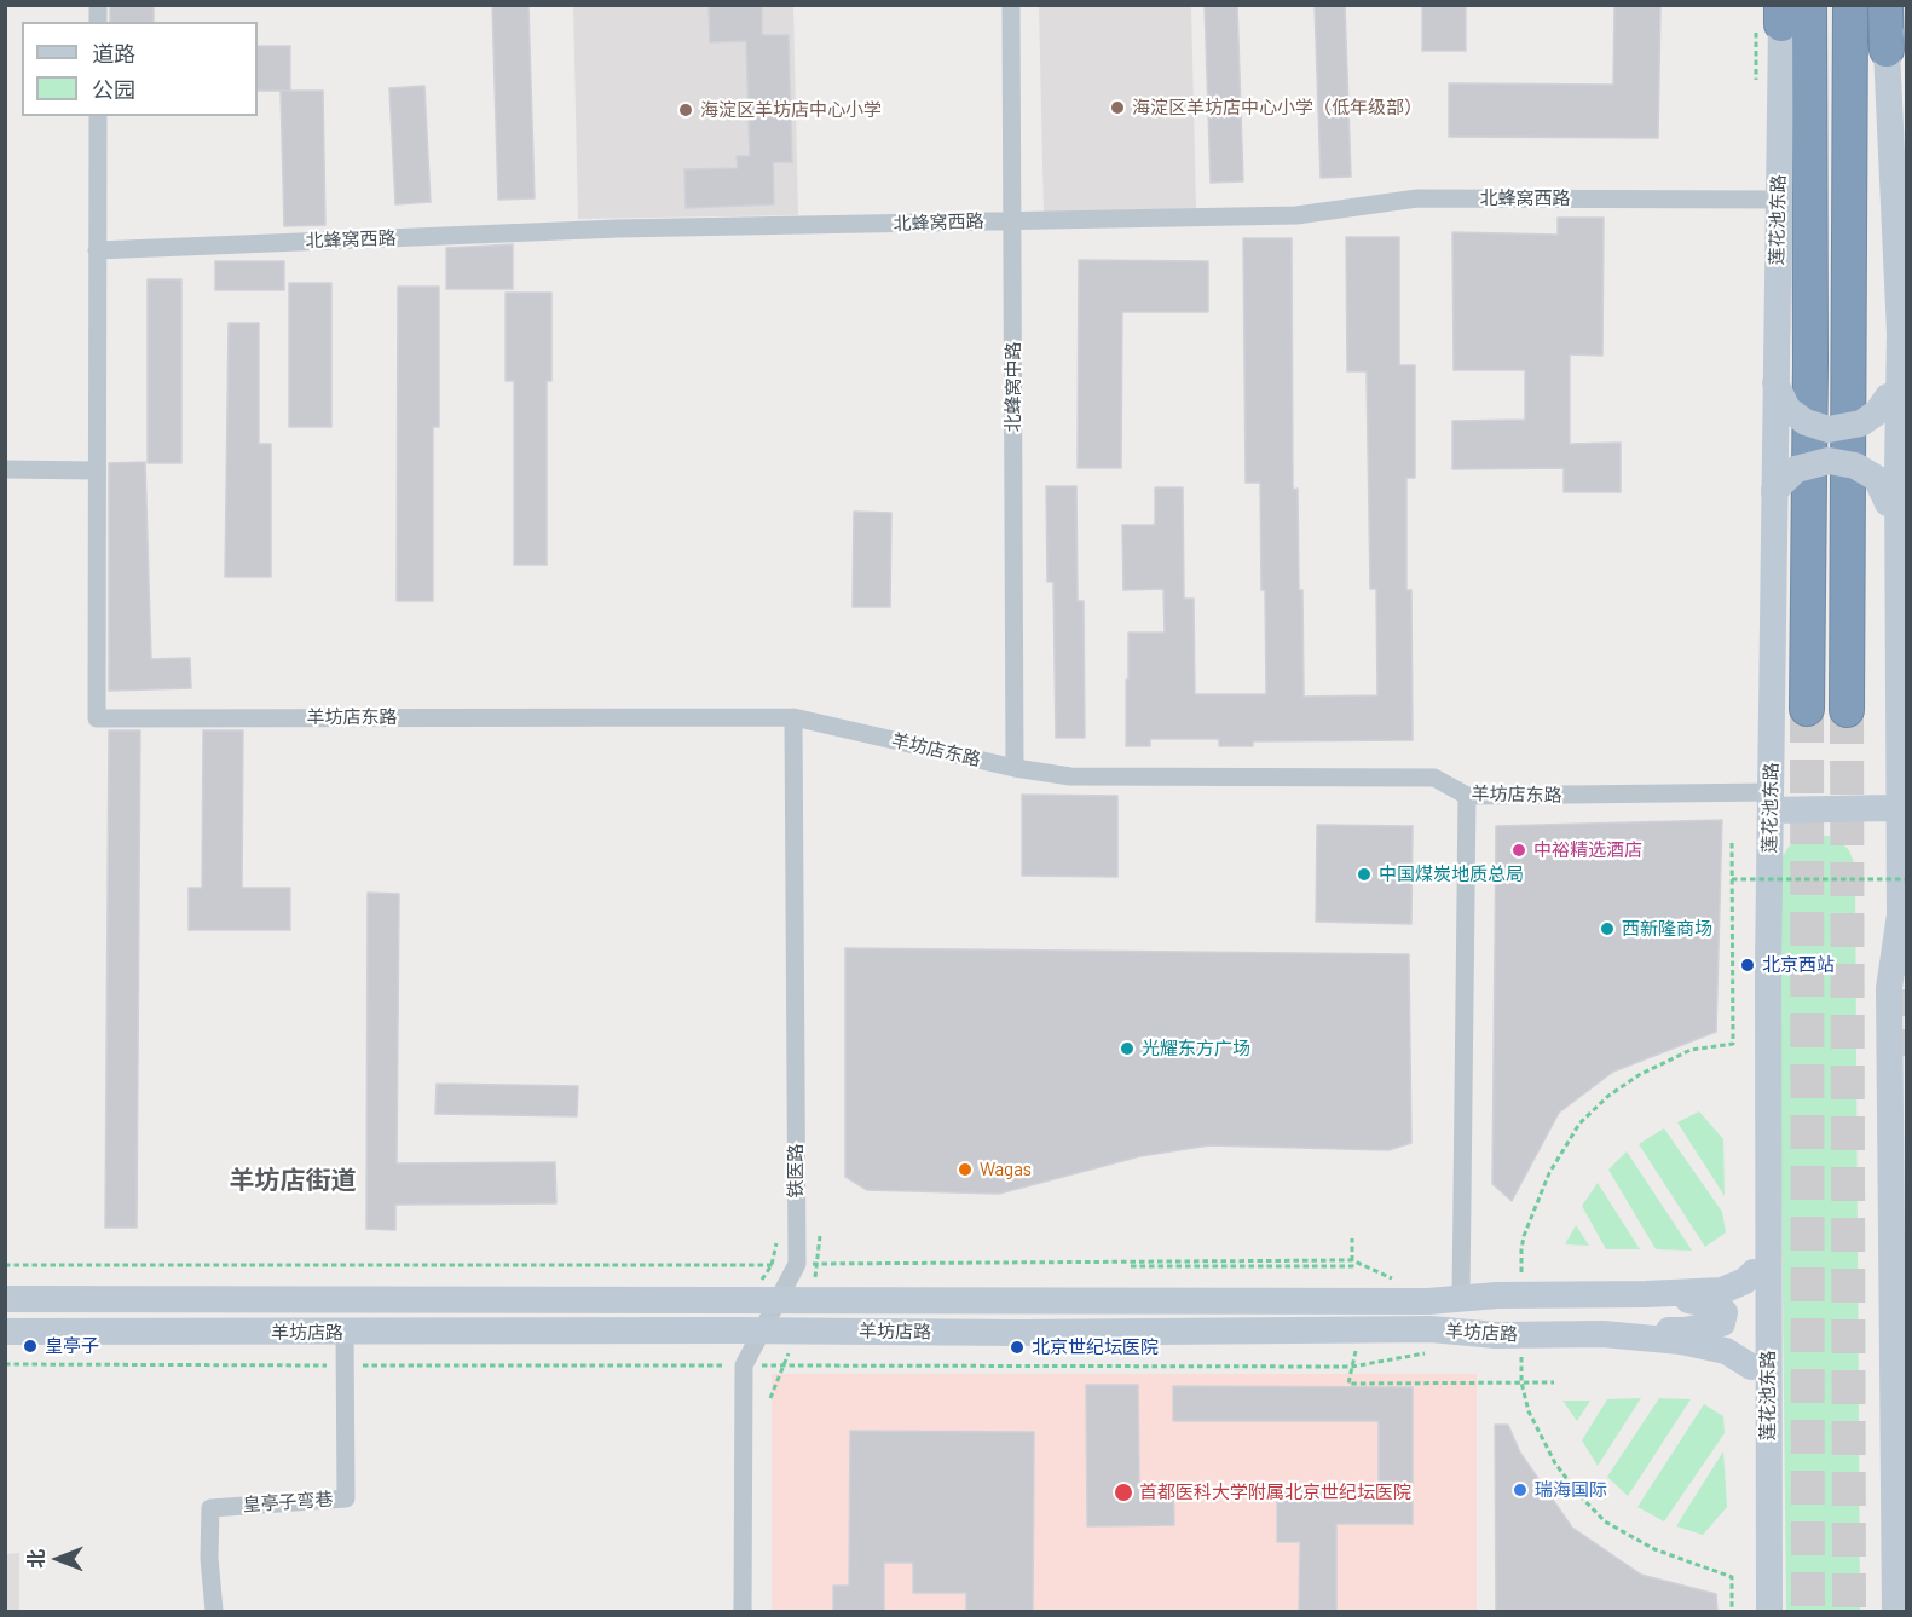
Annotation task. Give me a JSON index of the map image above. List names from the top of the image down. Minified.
{"streets":{"highway":["莲花池东路"],"street":["北蜂窝西路","北蜂窝中路","羊坊店东路","铁医路","羊坊店路","皇亭子弯巷"]},"crossings":[["北蜂窝西路","莲花池东路"],["北蜂窝西路","北蜂窝中路"],["莲花池东路","羊坊店东路"],["莲花池东路","羊坊店路"],["北蜂窝中路","羊坊店东路"],["羊坊店东路","铁医路"],["铁医路","羊坊店路"],["羊坊店路","皇亭子弯巷"]],"districts":["羊坊店街道"],"places":["海淀区羊坊店中心小学（低年级部）","海淀区羊坊店中心小学","中裕精选酒店","中国煤炭地质总局","西新隆商场","北京西站","光耀东方广场","Wagas","皇亭子","北京世纪坛医院","瑞海国际","首都医科大学附属北京世纪坛医院"],"legend":["道路","公园"],"north":"left"}
